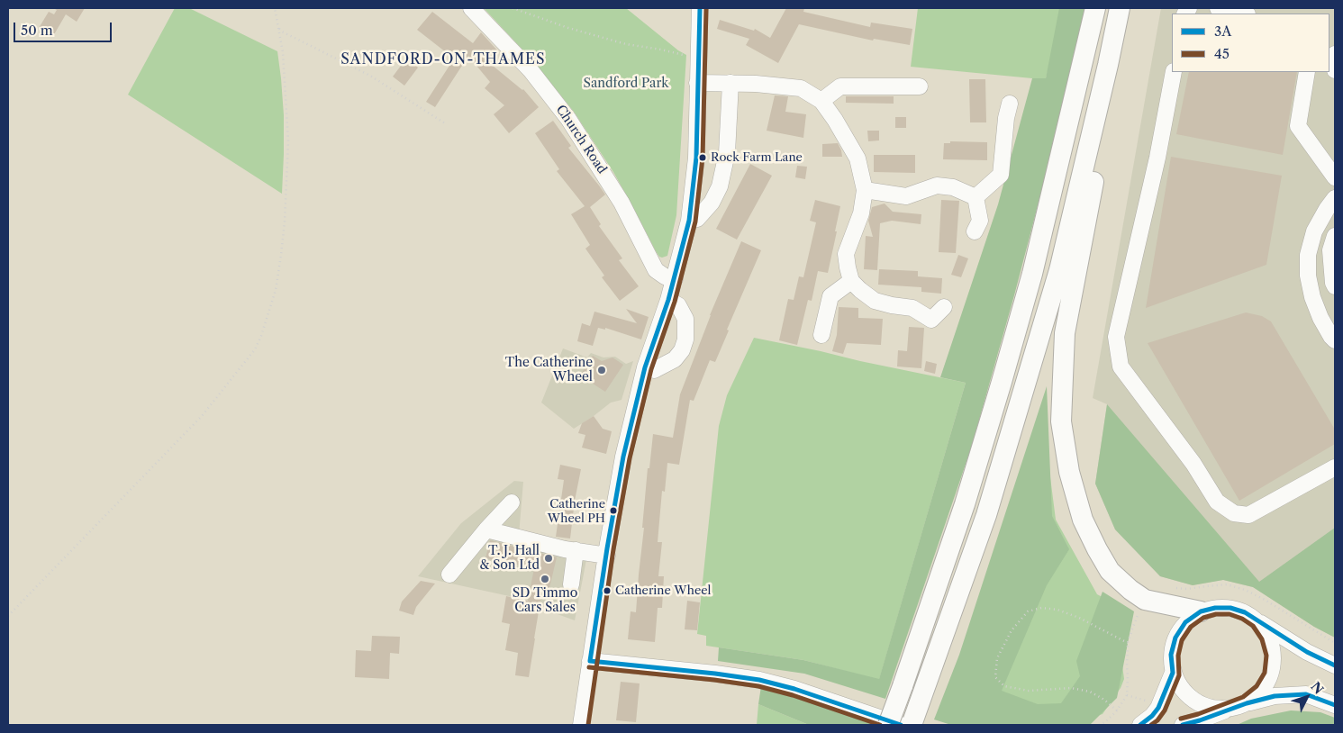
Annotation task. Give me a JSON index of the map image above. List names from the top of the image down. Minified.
{"streets":{"street":["Church Road"]},"districts":["SANDFORD-ON-THAMES"],"parks":["Sandford Park"],"places":["Rock Farm Lane","The Catherine Wheel","Catherine Wheel PH","T. J. Hall & Son Ltd","SD Timmo Cars Sales","Catherine Wheel"],"lines":["transit line 3A","transit line 45"],"legend":["3A","45"],"scale_bar":"50 m","north":"top right"}
